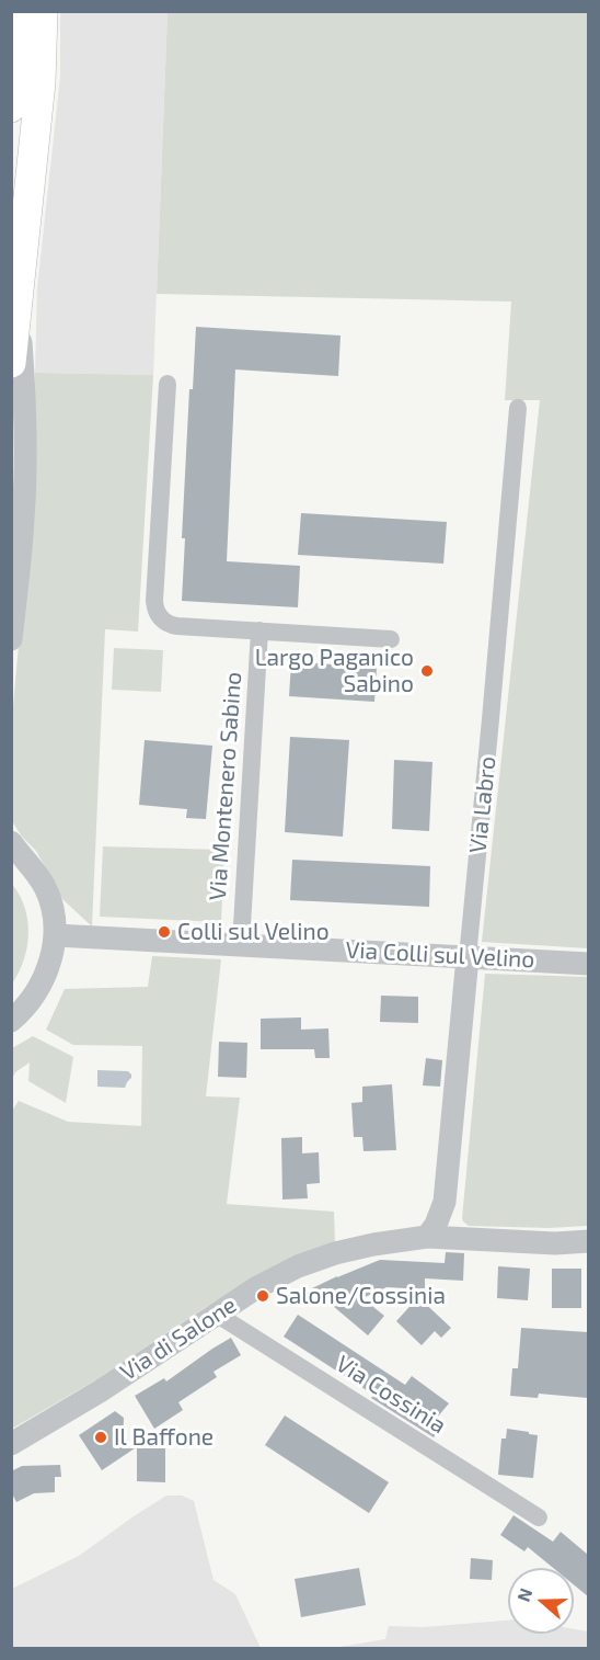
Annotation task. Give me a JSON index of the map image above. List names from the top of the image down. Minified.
{"streets":{"street":["Via Montenero Sabino","Via Labro","Via Colli sul Velino","Via di Salone","Via Cossinia"]},"crossings":[["Via Montenero Sabino","Via Colli sul Velino"],["Via Labro","Via Colli sul Velino"],["Via Labro","Via di Salone"],["Via di Salone","Via Cossinia"]],"places":["Largo Paganico Sabino","Colli sul Velino","Salone/Cossinia","Il Baffone"],"north":"left"}
